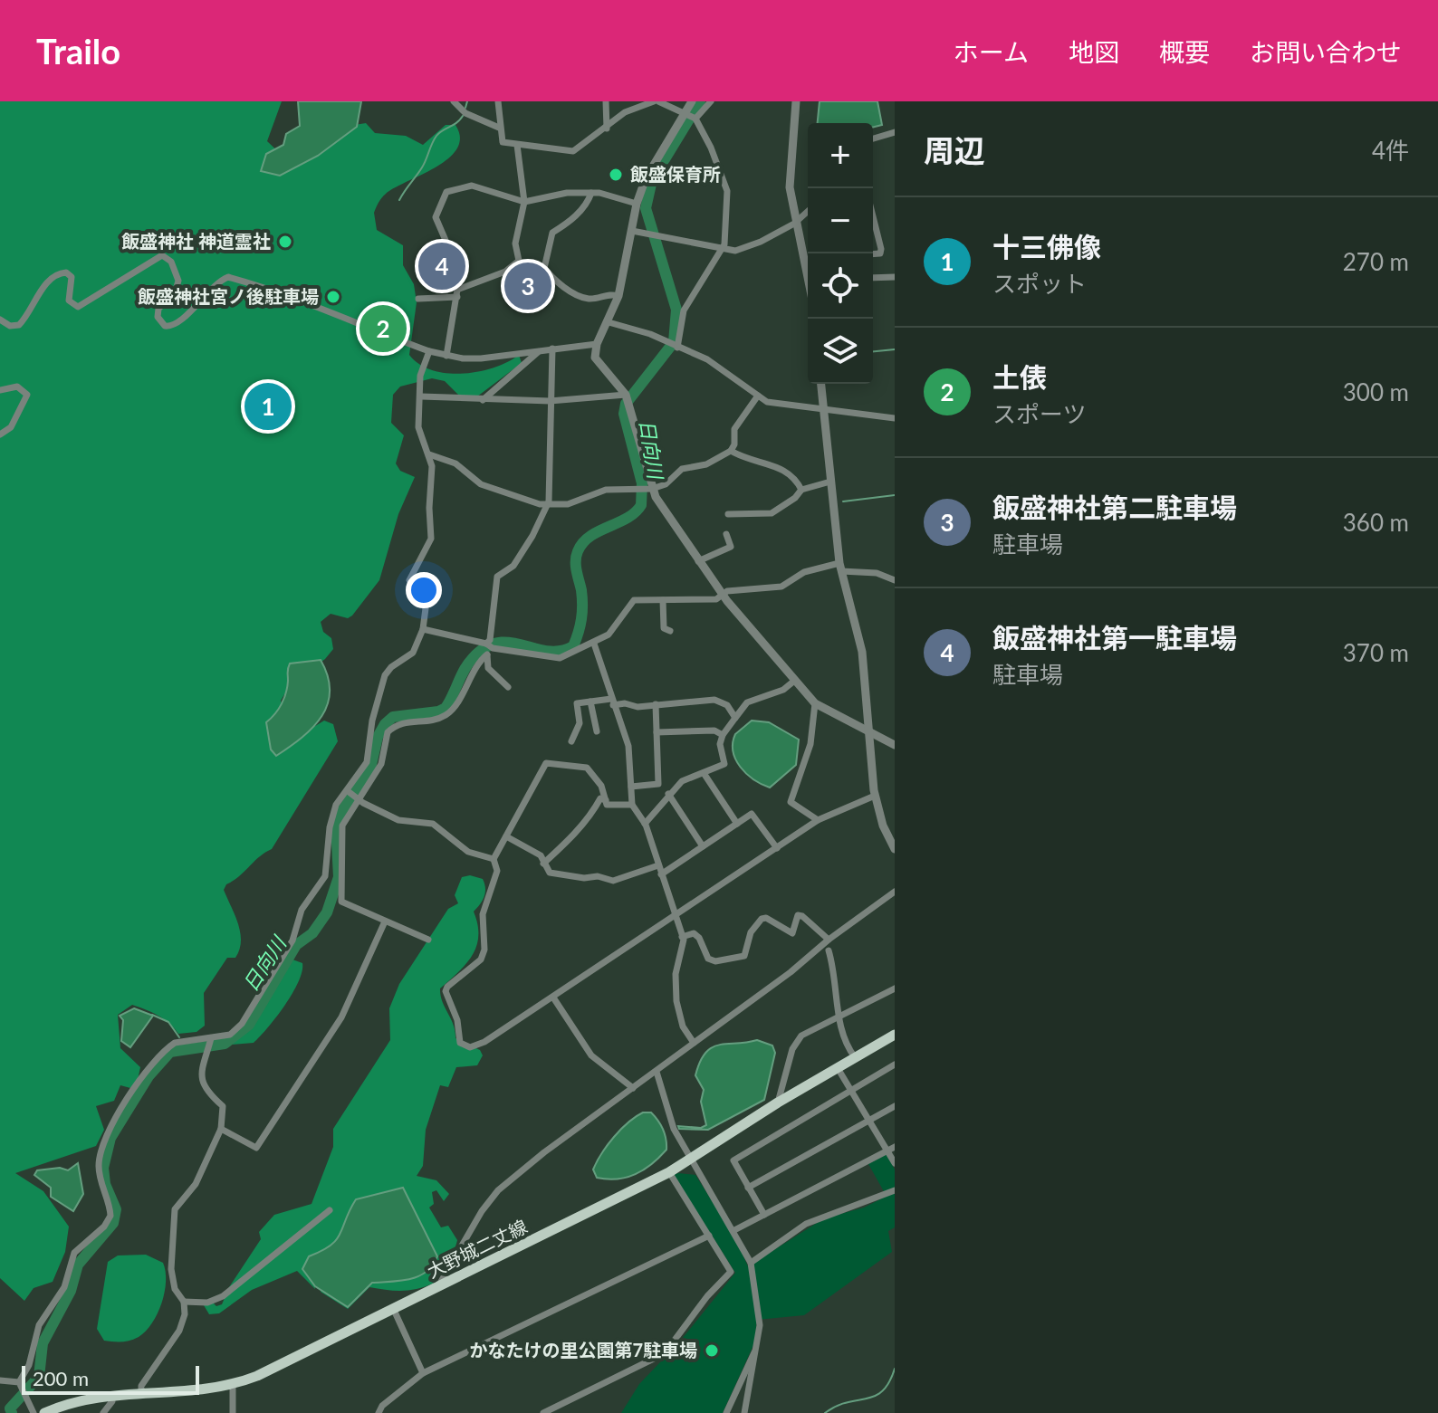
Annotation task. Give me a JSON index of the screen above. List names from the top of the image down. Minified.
{"streets":{"main road":["大野城二丈線"]},"water":["日向川"],"places":["飯盛保育所","飯盛神社 神道霊社","飯盛神社宮ノ後駐車場","かなたけの里公園第7駐車場"],"scale_bar":"200 m","page":{"header":"Trailo","nav":["ホーム","地図","概要","お問い合わせ"],"heading":["周辺","4件"],"map_buttons":["+","−"],"list":[{"mark":"1","name":"十三佛像","note":"スポット","value":"270 m"},{"mark":"2","name":"土俵","note":"スポーツ","value":"300 m"},{"mark":"3","name":"飯盛神社第二駐車場","note":"駐車場","value":"360 m"},{"mark":"4","name":"飯盛神社第一駐車場","note":"駐車場","value":"370 m"}],"pins":["4","3","2","1"],"scale":"200 m"}}
